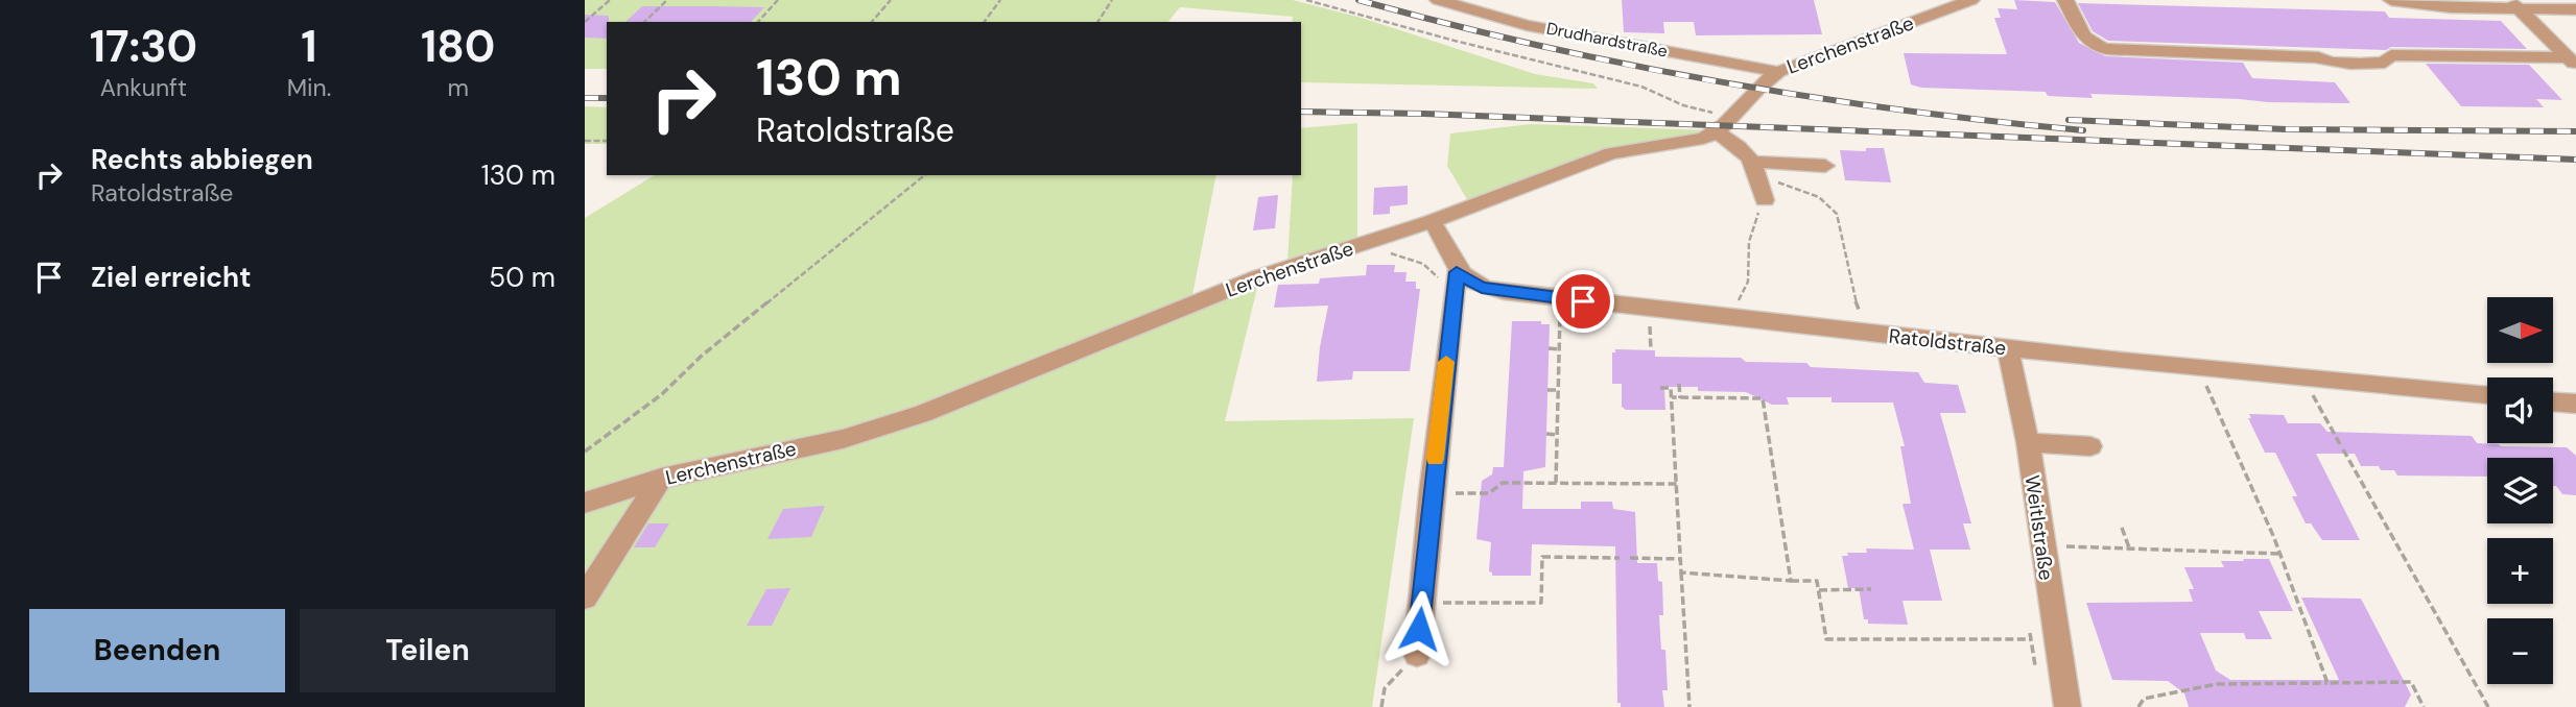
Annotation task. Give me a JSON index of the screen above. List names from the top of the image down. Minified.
{"streets":{"street":["Drudhardstraße","Lerchenstraße","Ratoldstraße","Weitlstraße"]},"crossings":[["Drudhardstraße","Lerchenstraße"],["Ratoldstraße","Weitlstraße"]],"north":"right","page":{"eta":["17:30","Ankunft","1","Min.","180","m"],"turn":["130 m","Ratoldstraße"],"list":[{"name":"Rechts abbiegen","note":"Ratoldstraße","value":"130 m"},{"name":"Ziel erreicht","value":"50 m"}],"map_buttons":["+","−"],"buttons":["Beenden","Teilen"]}}
